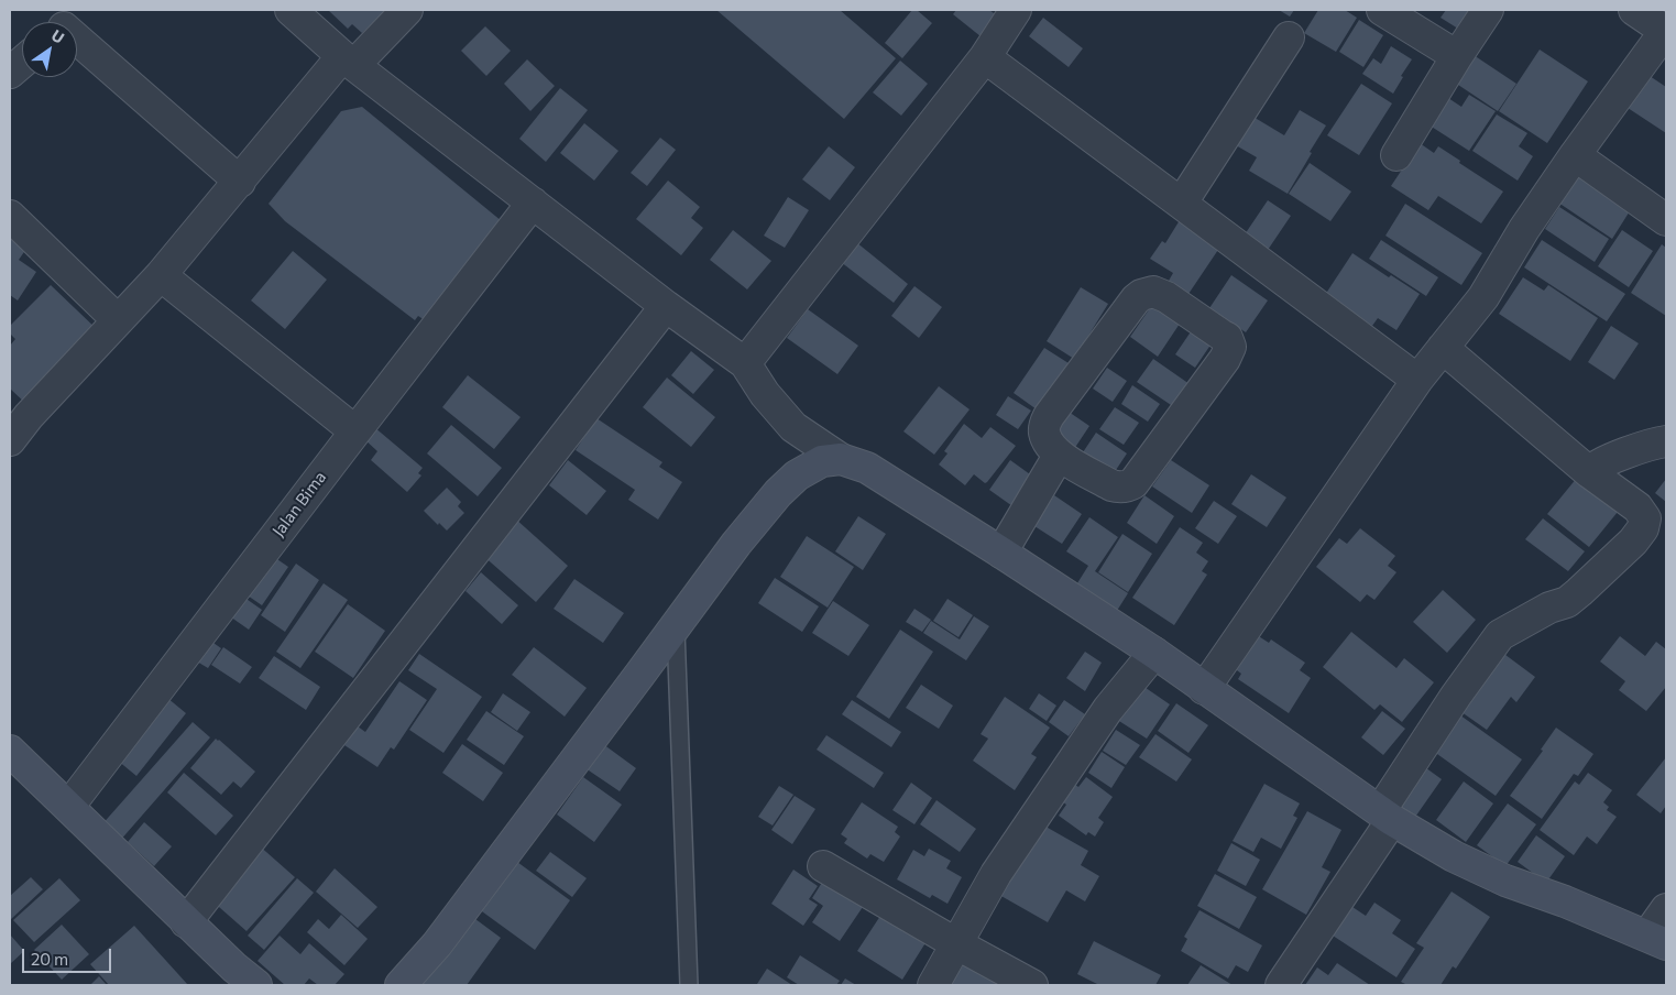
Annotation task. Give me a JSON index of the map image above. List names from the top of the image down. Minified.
{"streets":{"street":["Jalan Bima"]},"scale_bar":"20 m","north":"top right"}
